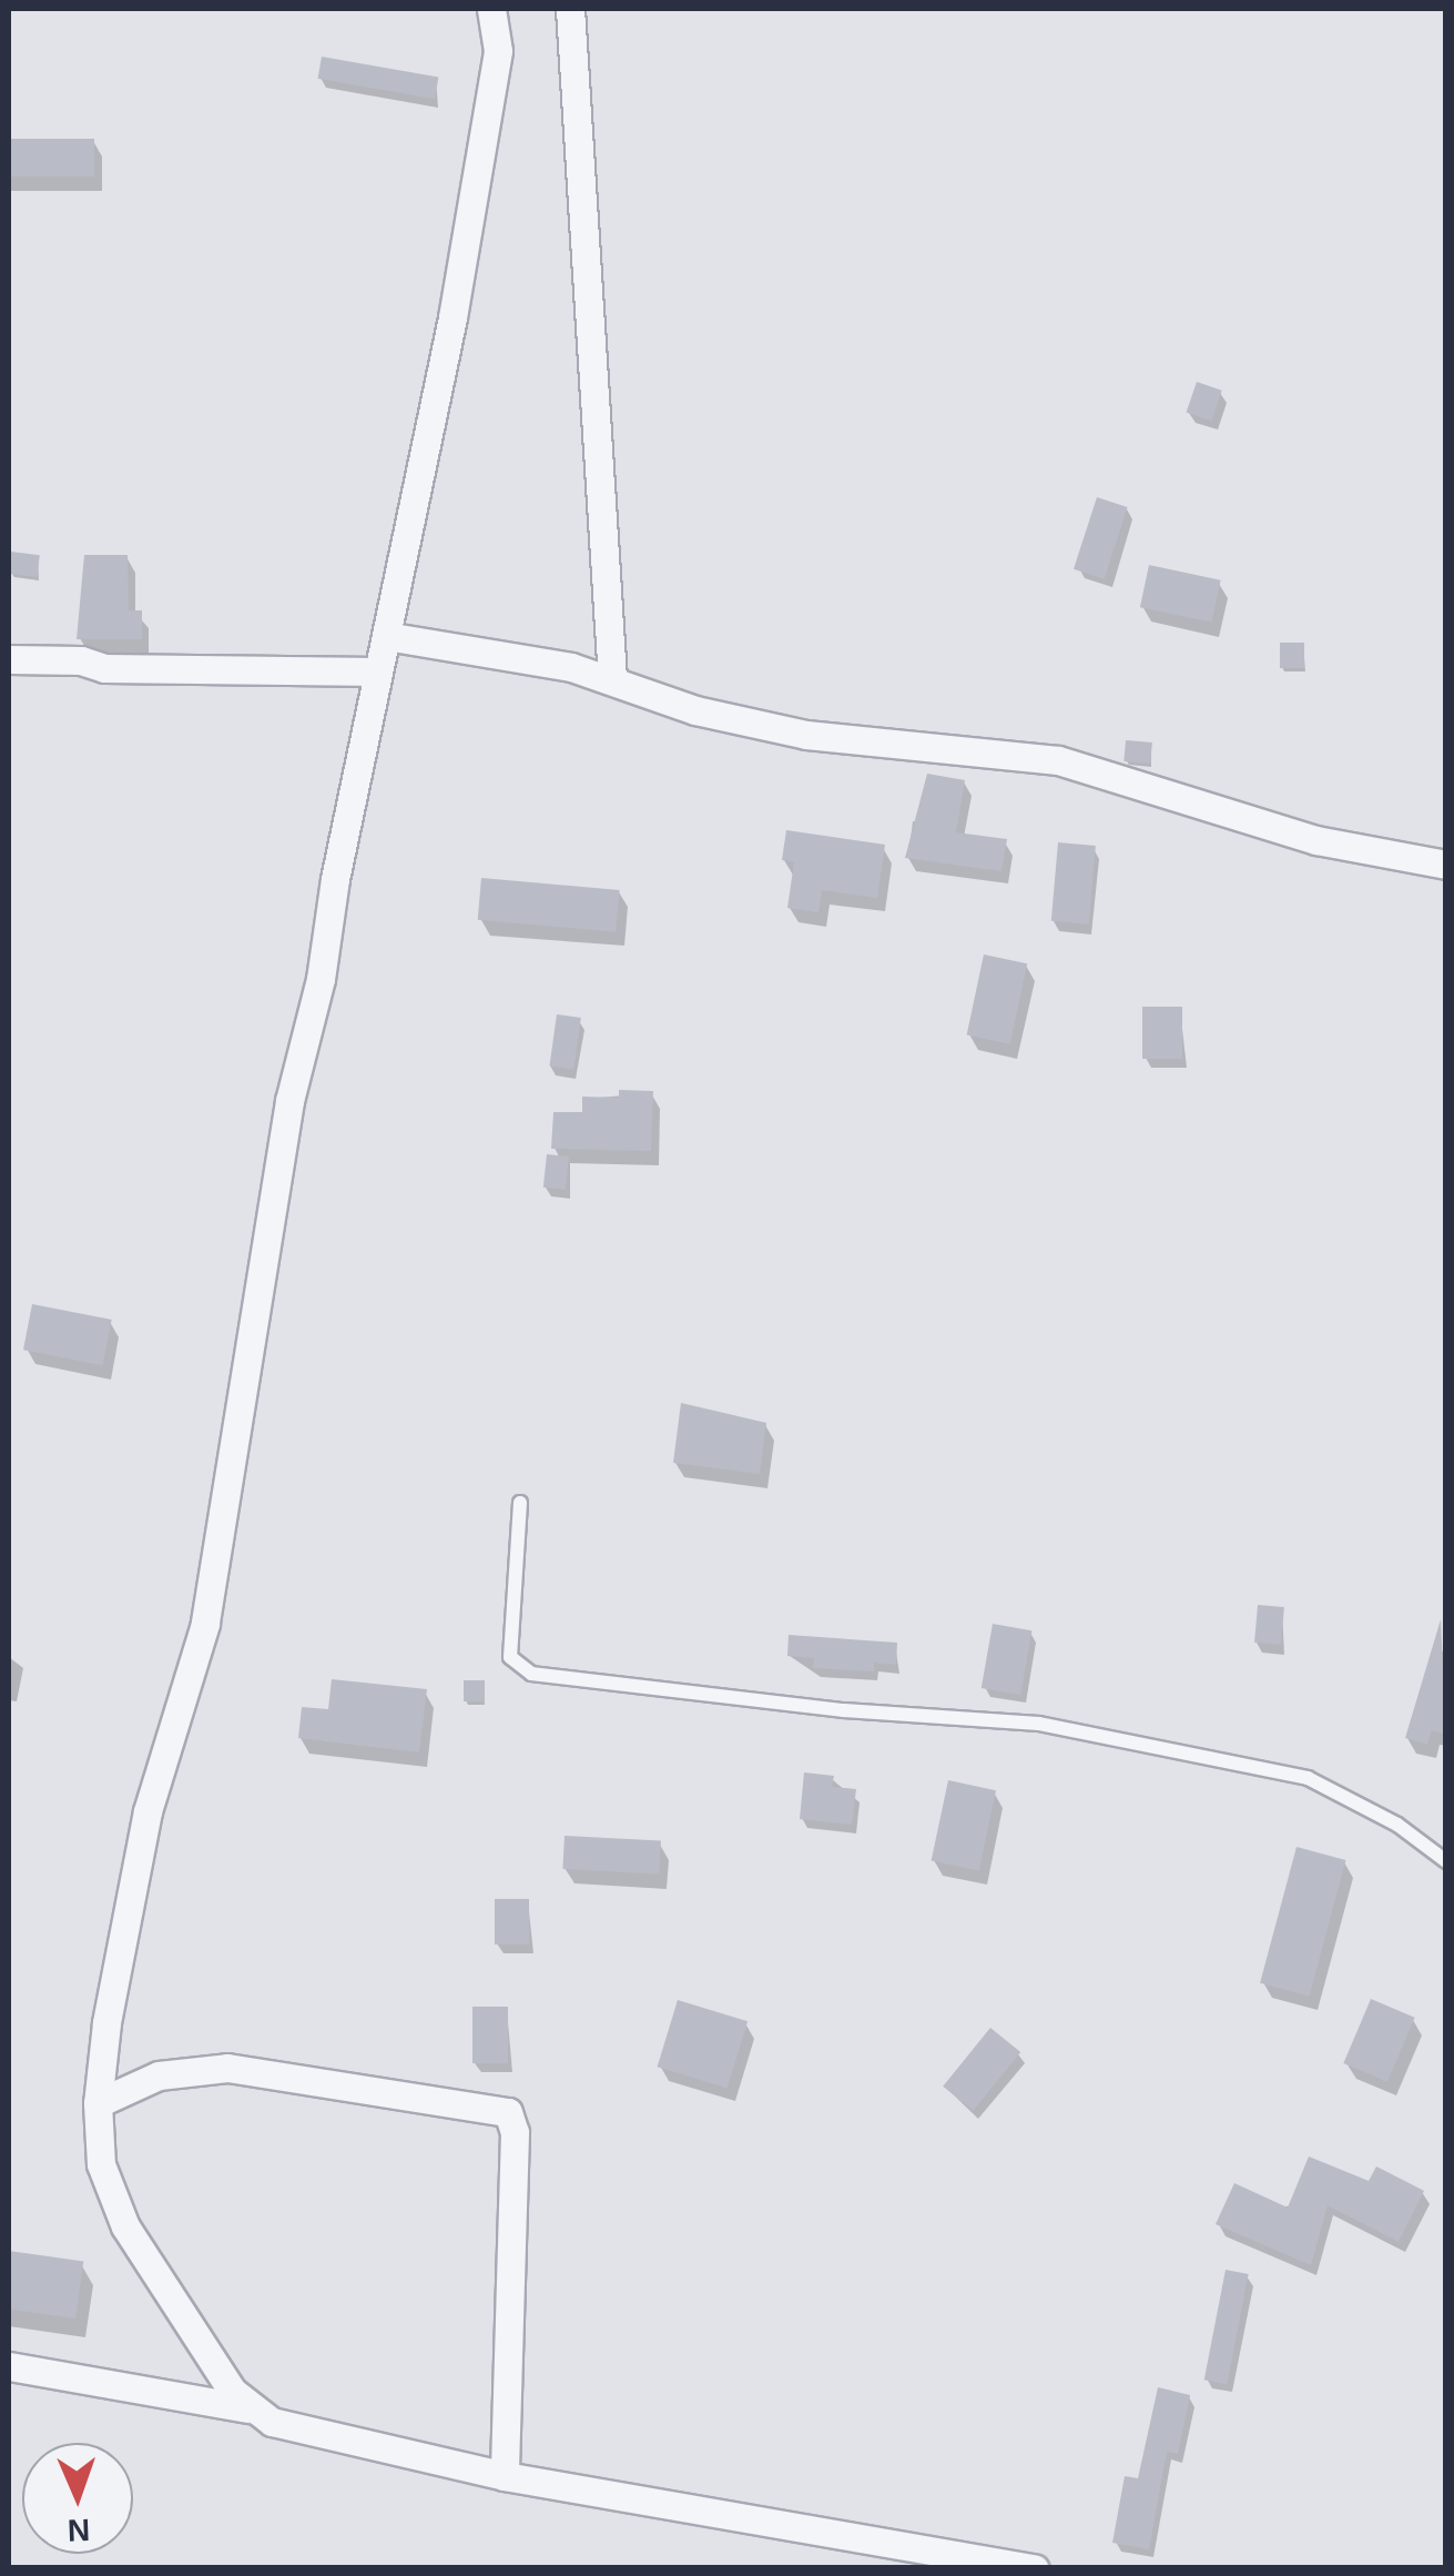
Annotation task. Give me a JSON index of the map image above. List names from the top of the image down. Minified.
{"north":"bottom"}
